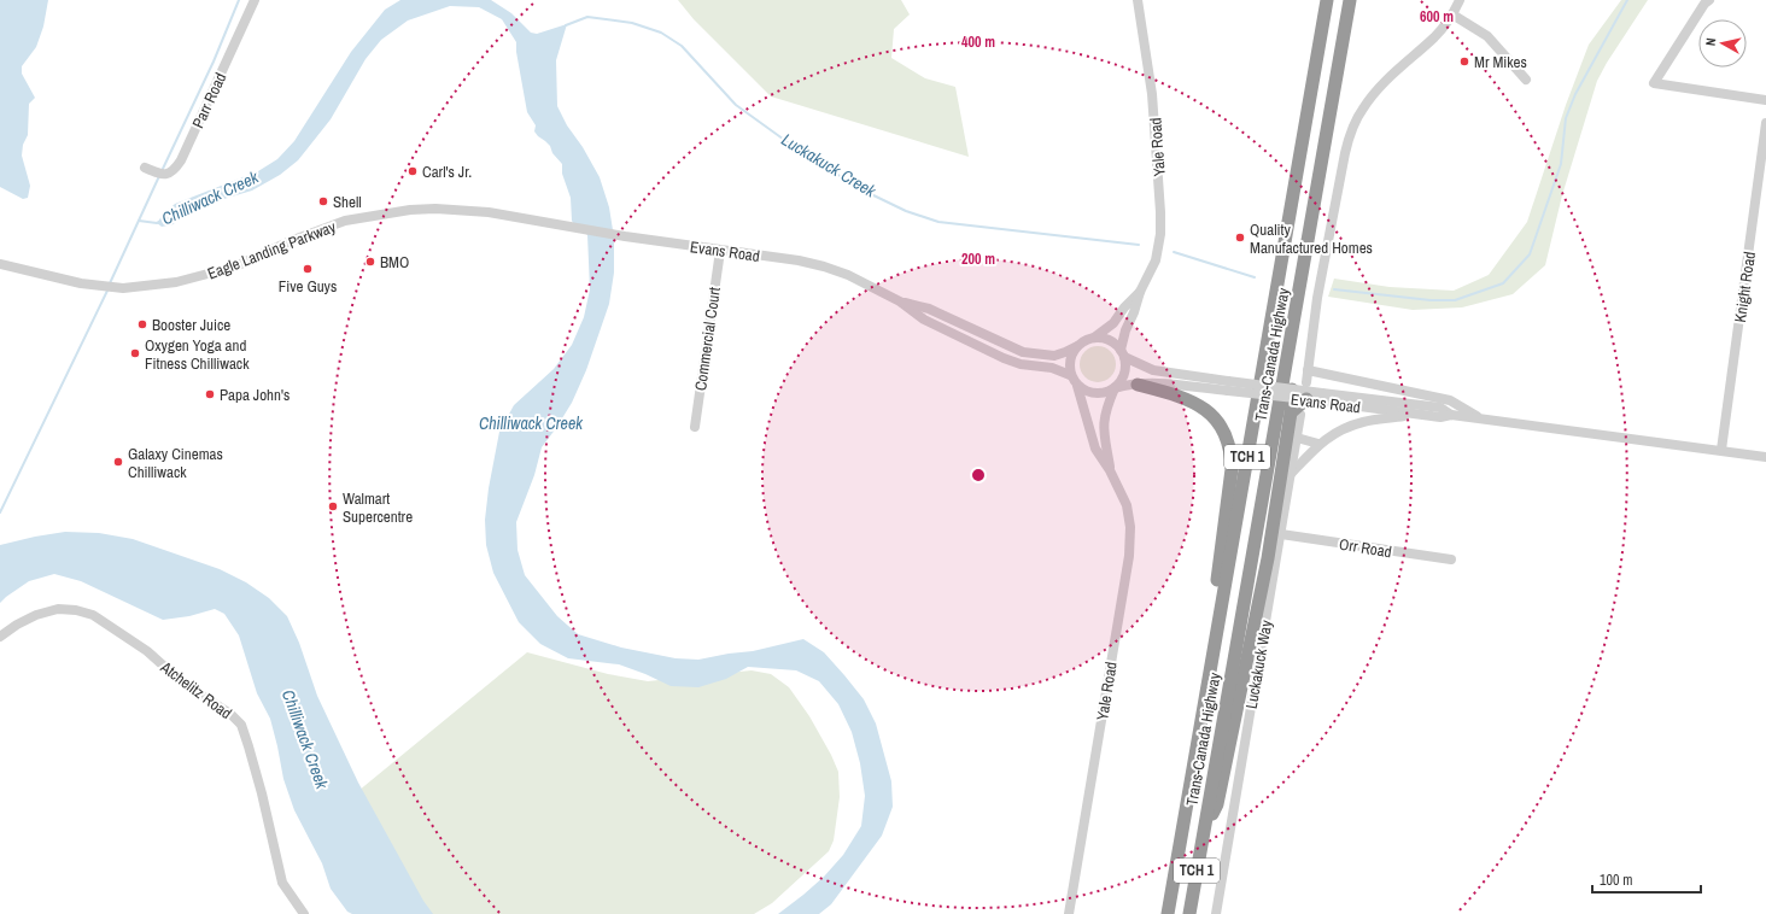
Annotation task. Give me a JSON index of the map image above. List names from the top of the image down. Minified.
{"streets":{"highway":["Trans-Canada Highway","TCH 1"],"street":["Parr Road","Yale Road","Eagle Landing Parkway","Evans Road","Knight Road","Commercial Court","Orr Road","Luckakuck Way","Atchelitz Road"]},"crossings":[["Yale Road","Evans Road"],["Eagle Landing Parkway","Evans Road"],["Evans Road","Knight Road"],["Evans Road","Commercial Court"],["Orr Road","Luckakuck Way"]],"water":["Luckakuck Creek","Chilliwack Creek"],"places":["Mr Mikes","Carl's Jr.","Shell","Quality Manufactured Homes","BMO","Five Guys","Booster Juice","Oxygen Yoga and Fitness Chilliwack","Papa John's","Galaxy Cinemas Chilliwack","Walmart Supercentre"],"scale_bar":"100 m","north":"left","rings":["600 m","400 m","200 m"]}
